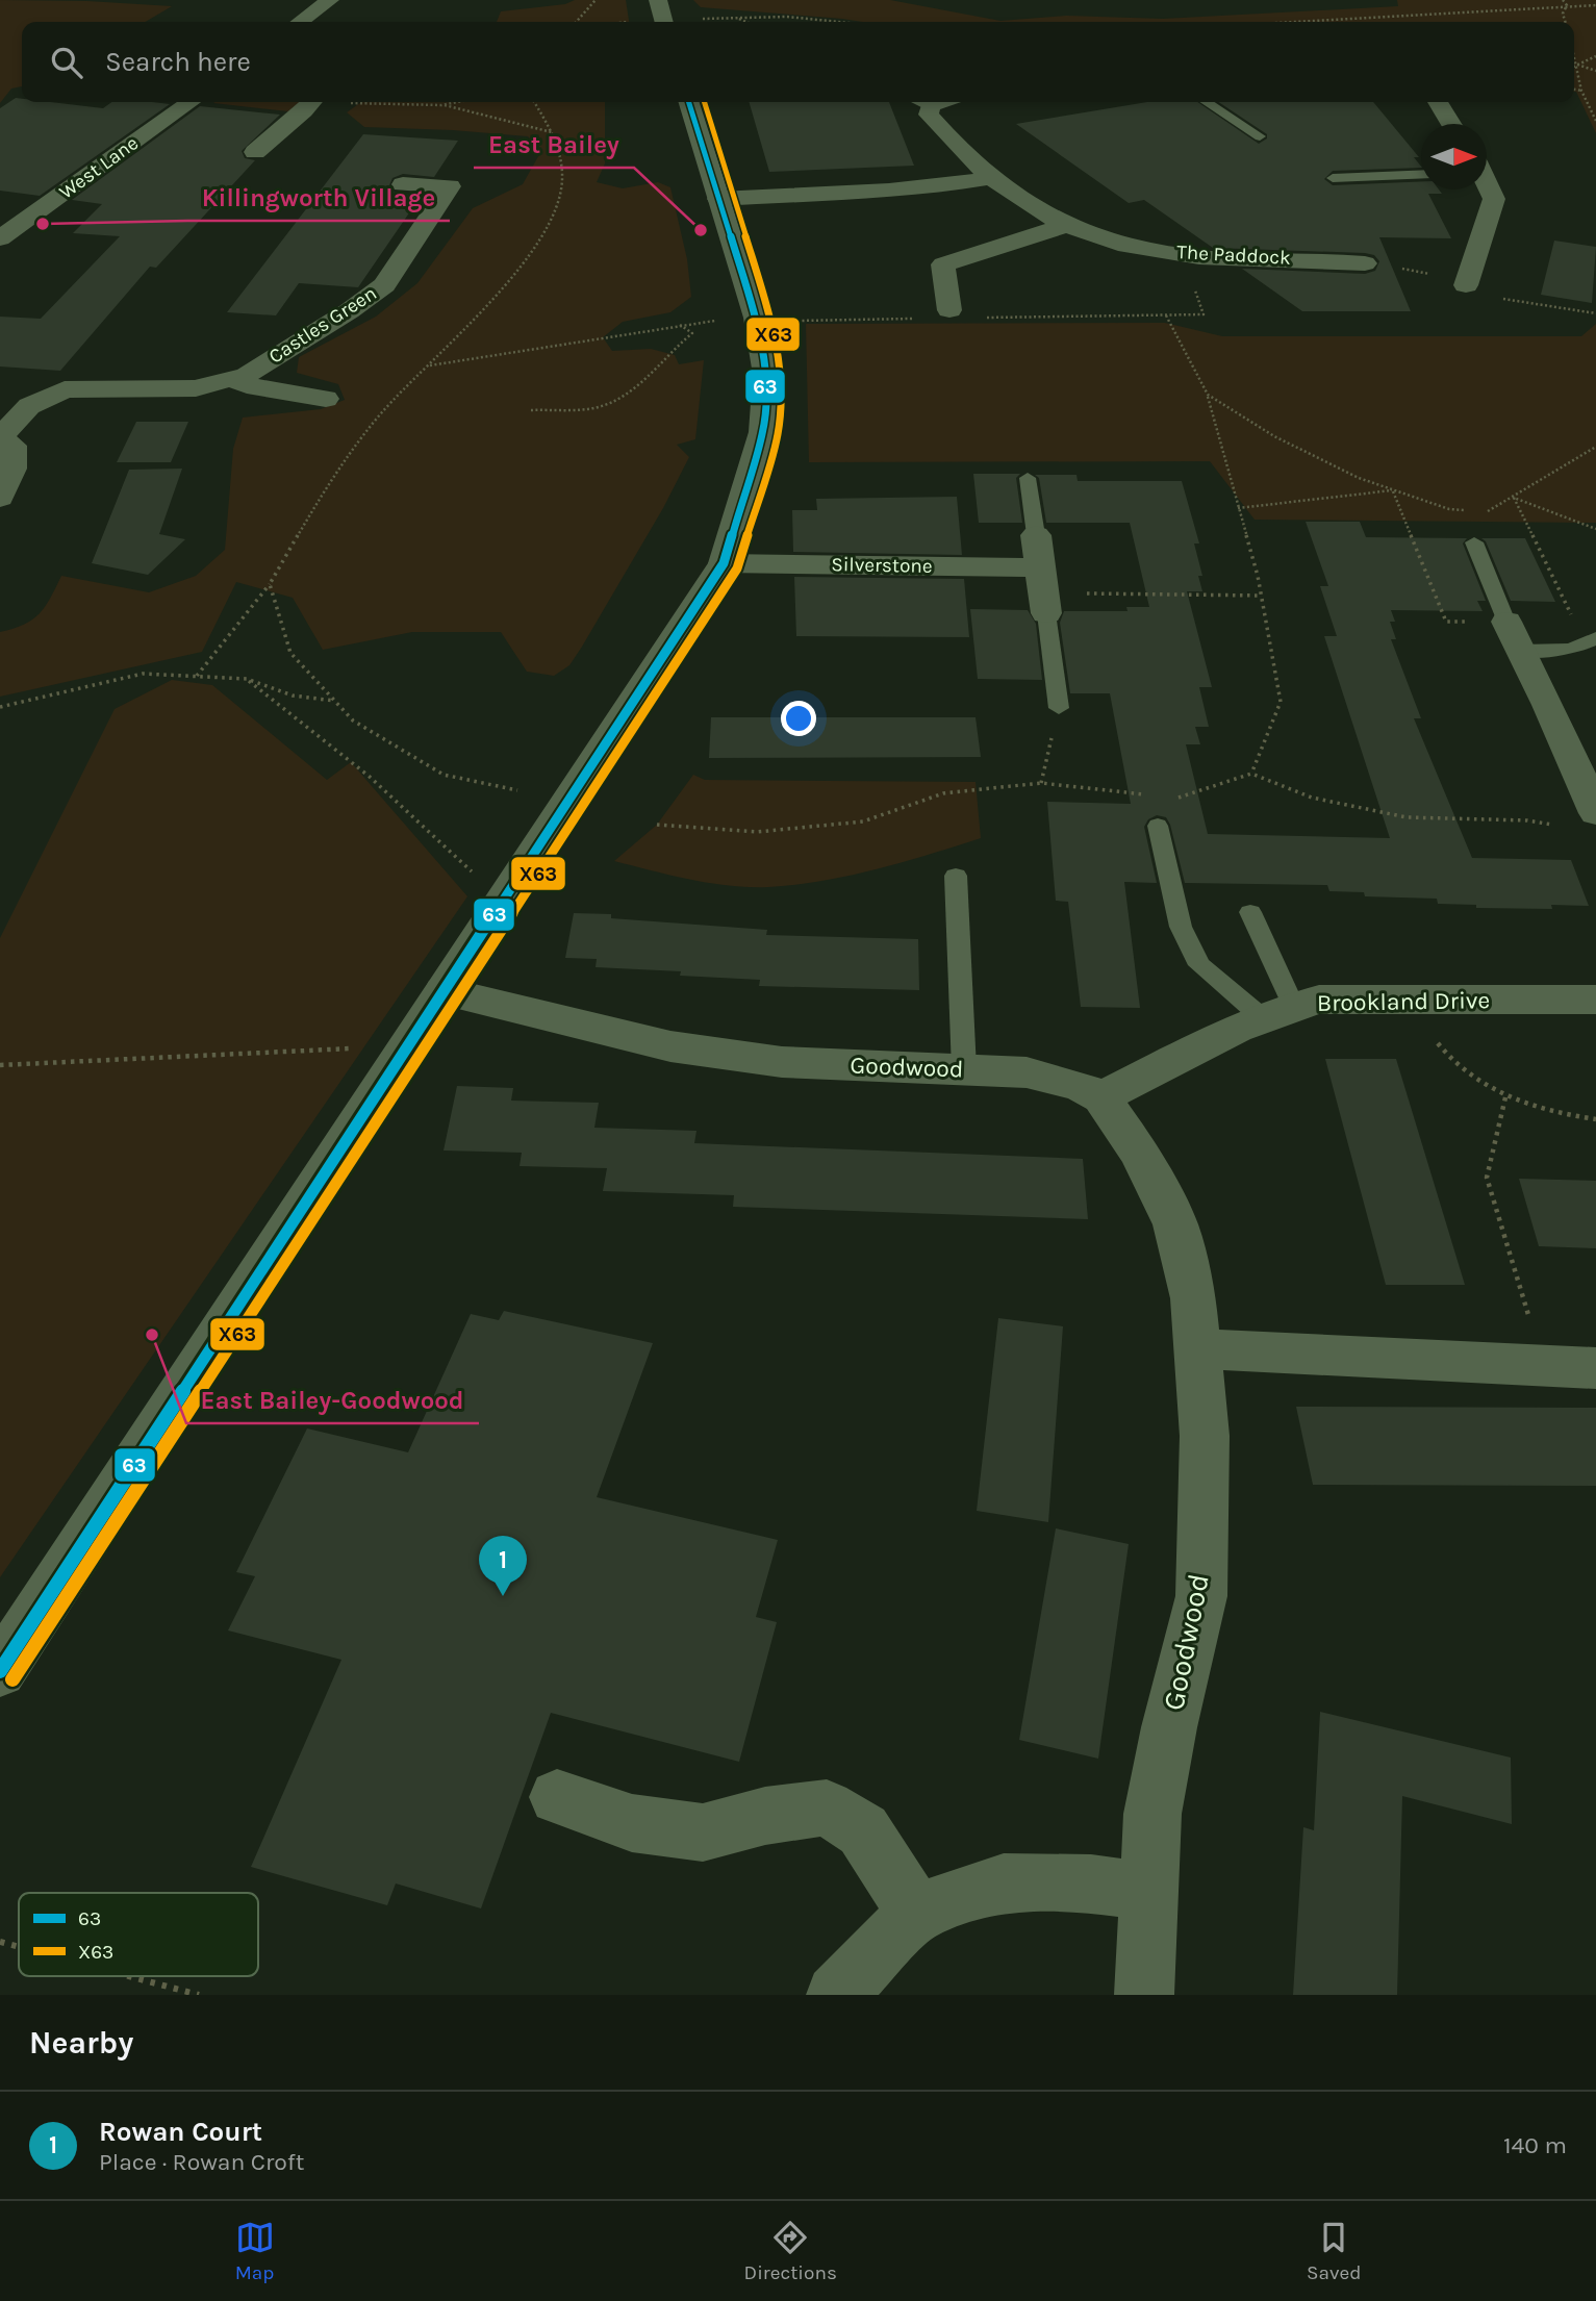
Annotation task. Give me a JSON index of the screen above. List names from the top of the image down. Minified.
{"streets":{"street":["West Lane","The Paddock","Castles Green","Silverstone","Brookland Drive","Goodwood"]},"crossings":[["Brookland Drive","Goodwood"]],"places":["Killingworth Village","East Bailey","East Bailey-Goodwood"],"lines":["transit line 63","transit line X63"],"legend":["63","X63"],"north":"right","page":{"search":"Search here","pins":"1","heading":"Nearby","list":[{"mark":"1","name":"Rowan Court","note":"Place · Rowan Croft","value":"140 m"}],"nav":["Map","Directions","Saved"]}}
